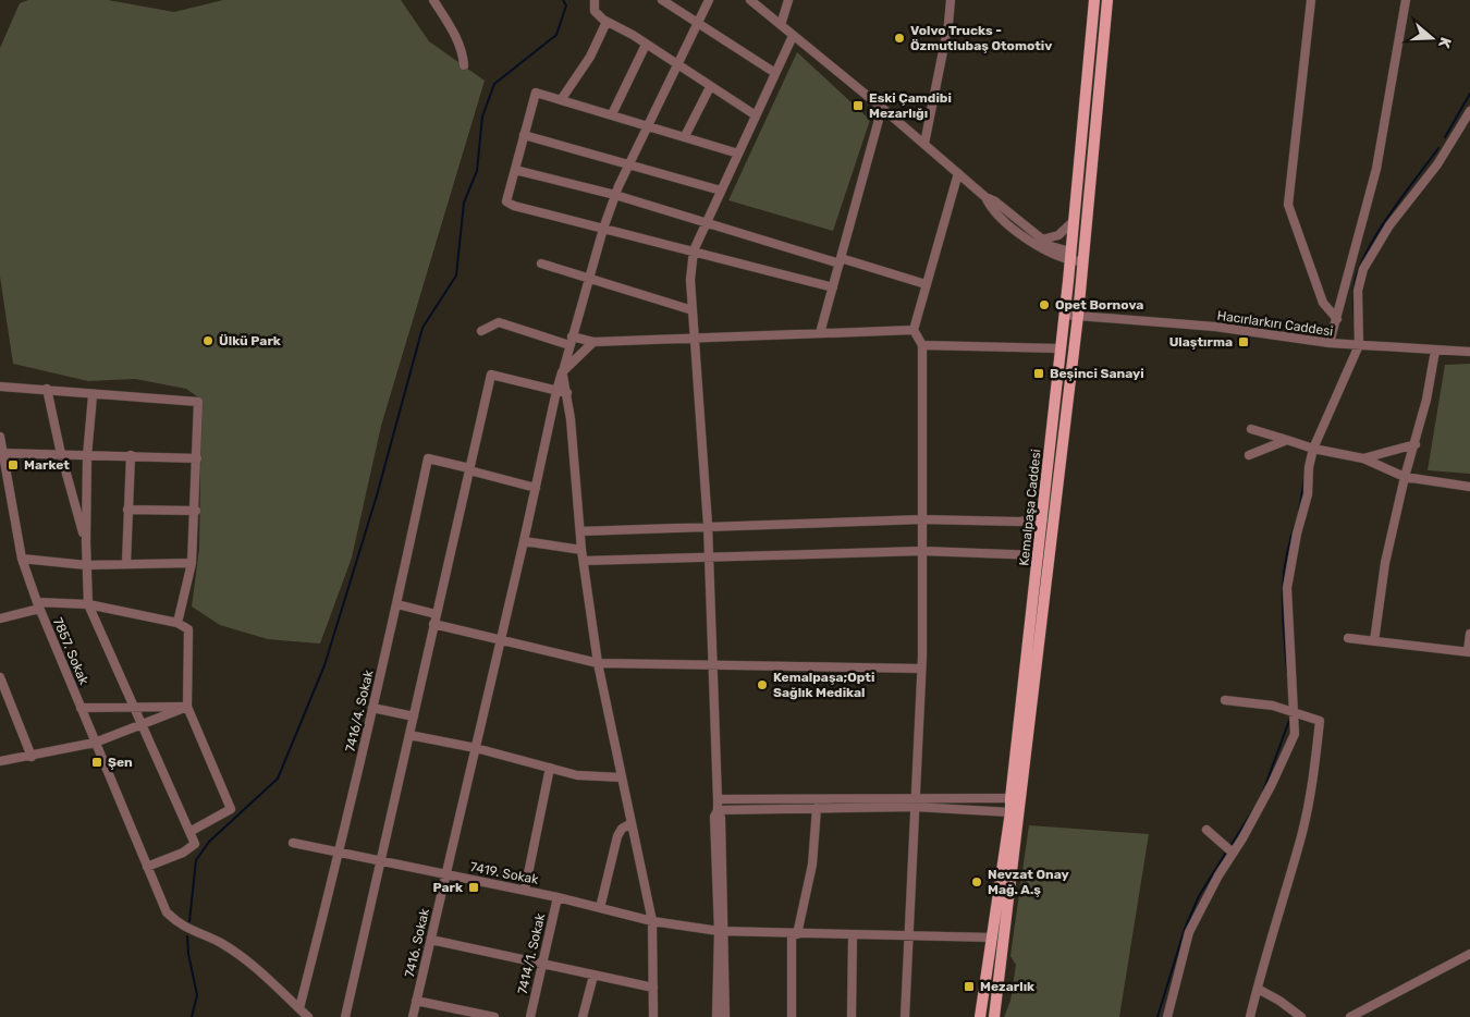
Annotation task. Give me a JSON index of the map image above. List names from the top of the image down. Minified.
{"streets":{"main road":["Kemalpaşa Caddesi"],"street":["Hacırlarkırı Caddesi","7857. Sokak","7416/4. Sokak","7419. Sokak","7416. Sokak","7414/1. Sokak"]},"crossings":[["Hacırlarkırı Caddesi","Kemalpaşa Caddesi"],["Kemalpaşa Caddesi","7419. Sokak"],["7857. Sokak","7416/4. Sokak"],["7416/4. Sokak","7419. Sokak"],["7419. Sokak","7416. Sokak"],["7419. Sokak","7414/1. Sokak"]],"places":{"other":["Volvo Trucks - Özmutlubaş Otomotiv","Opet Bornova","Ülkü Park","Kemalpaşa;Opti Sağlık Medikal","Nevzat Onay Mağ. A.ş"],"transit":["Eski Çamdibi Mezarlığı","Ulaştırma","Beşinci Sanayi","Market","Şen","Park","Mezarlık"]},"north":"right"}
